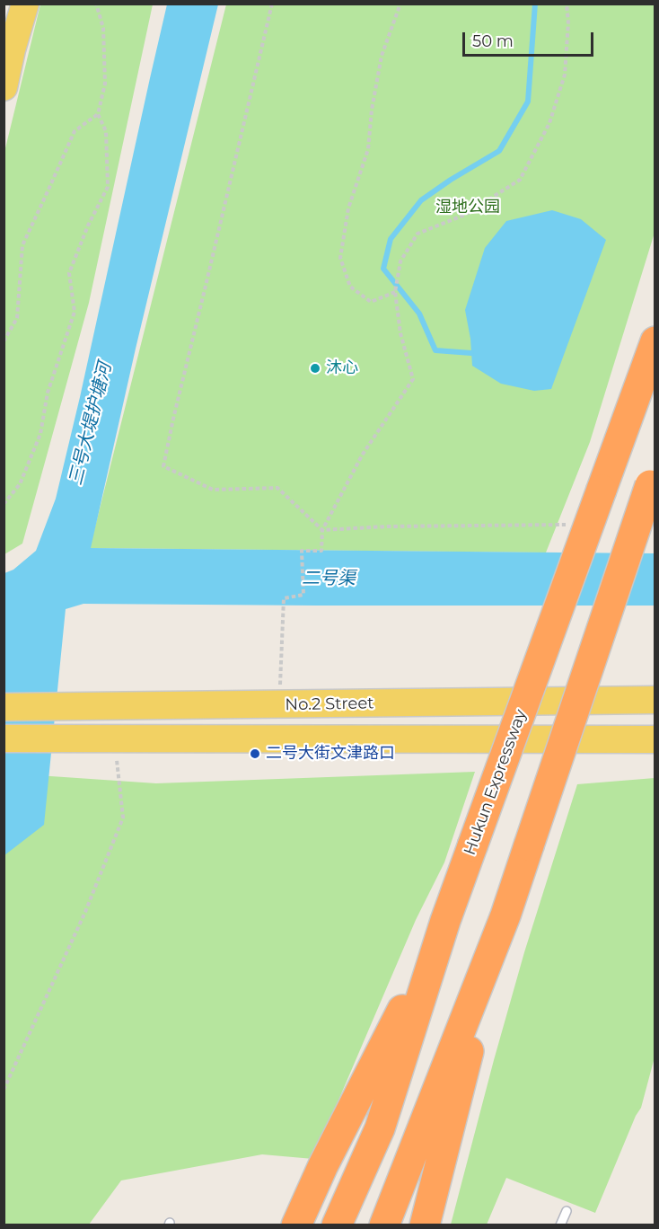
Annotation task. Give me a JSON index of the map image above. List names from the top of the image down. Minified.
{"streets":{"highway":["Hukun Expressway"],"main road":["No.2 Street"]},"water":["三号大堤护塘河","二号渠"],"parks":["湿地公园"],"places":["沐心","二号大街文津路口"],"scale_bar":"50 m"}
